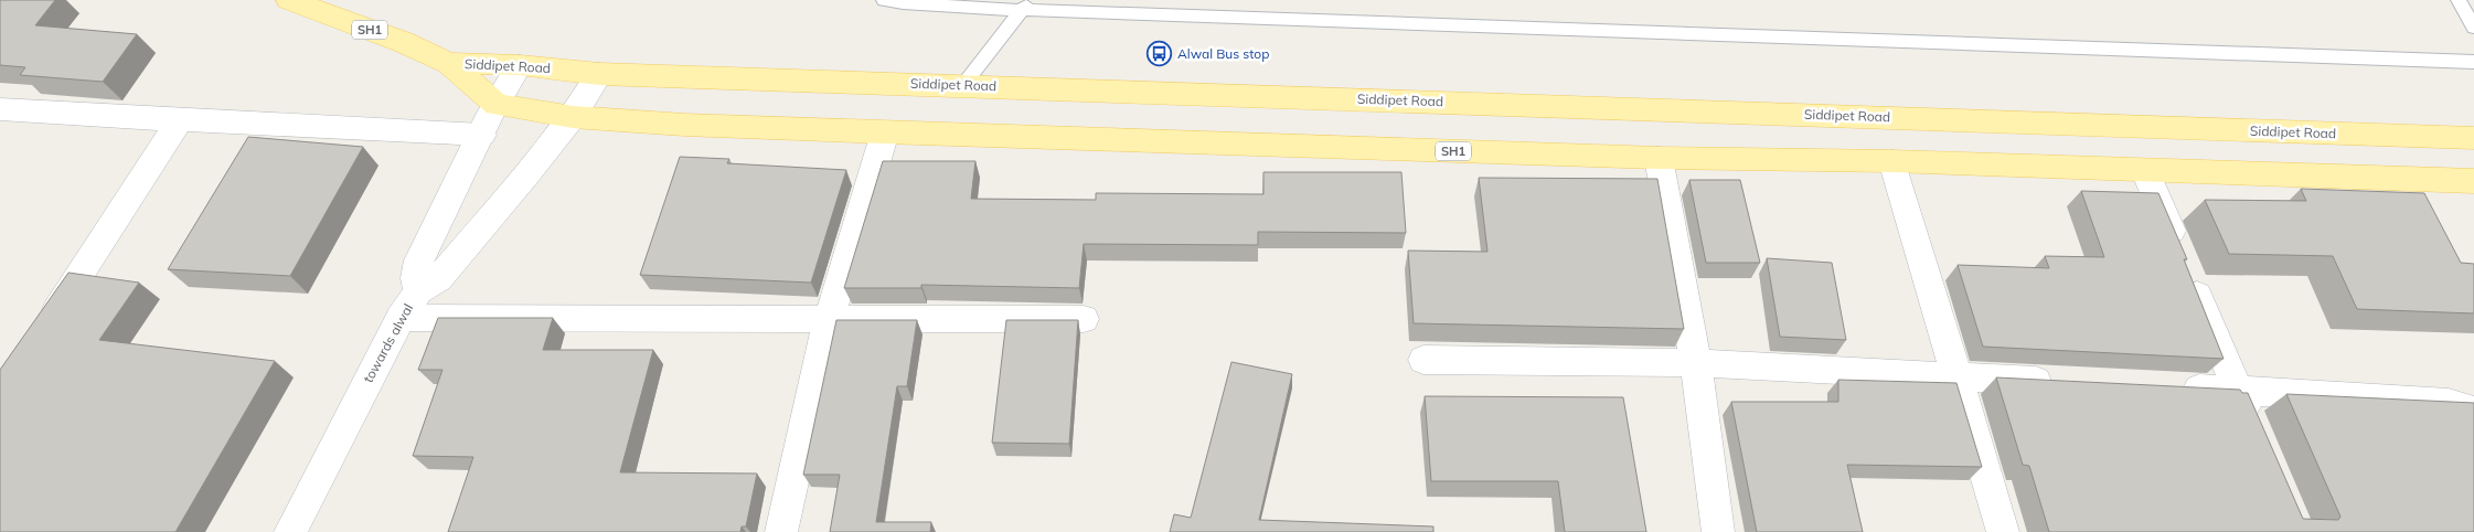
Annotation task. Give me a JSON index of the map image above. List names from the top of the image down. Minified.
{"streets":{"main road":["SH1","Siddipet Road"],"street":["towards alwal"]},"crossings":[["SH1","Siddipet Road"],["SH1","towards alwal"],["Siddipet Road","towards alwal"]],"places":{"bus stop":["Alwal Bus stop"]}}
